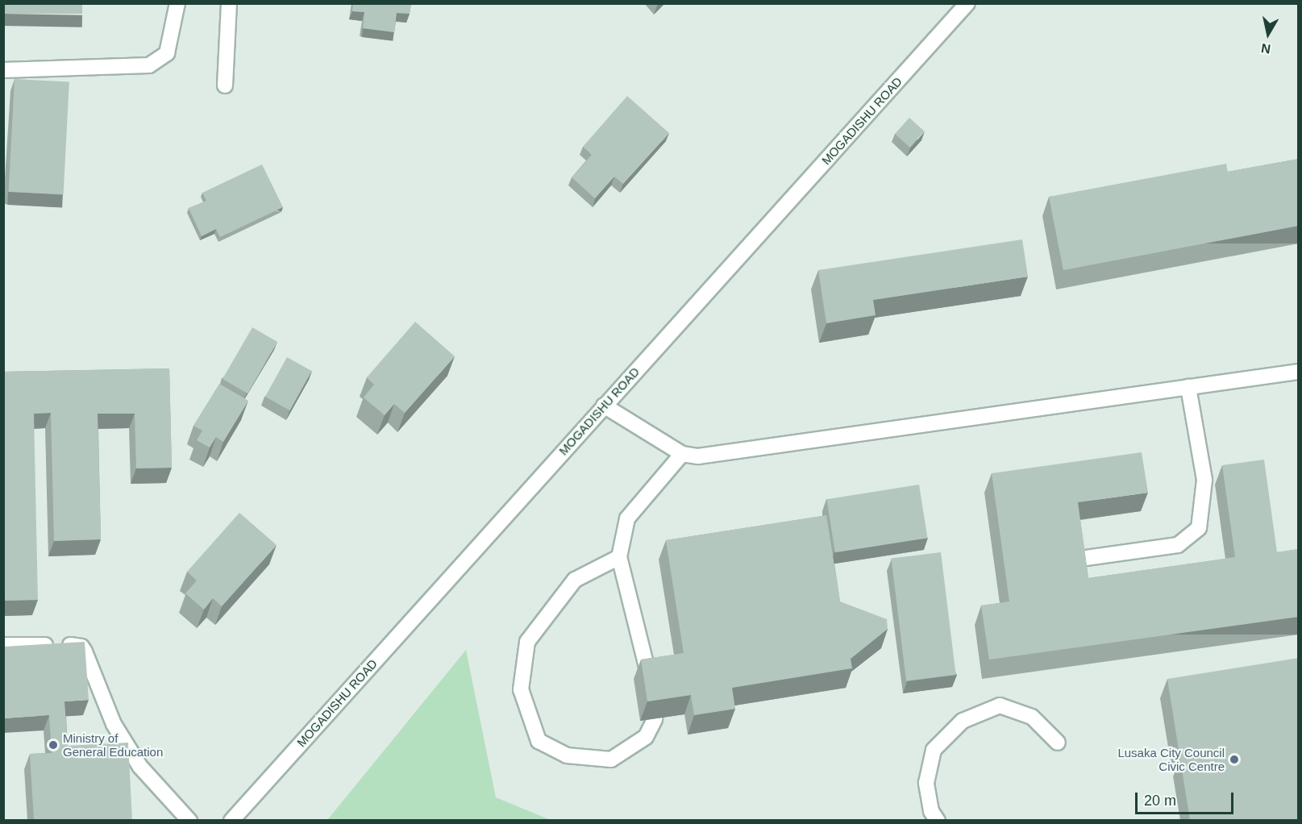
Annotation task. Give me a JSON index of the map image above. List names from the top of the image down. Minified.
{"streets":{"street":["MOGADISHU ROAD"]},"places":["Ministry of General Education","Lusaka City Council Civic Centre"],"scale_bar":"20 m","north":"bottom"}
